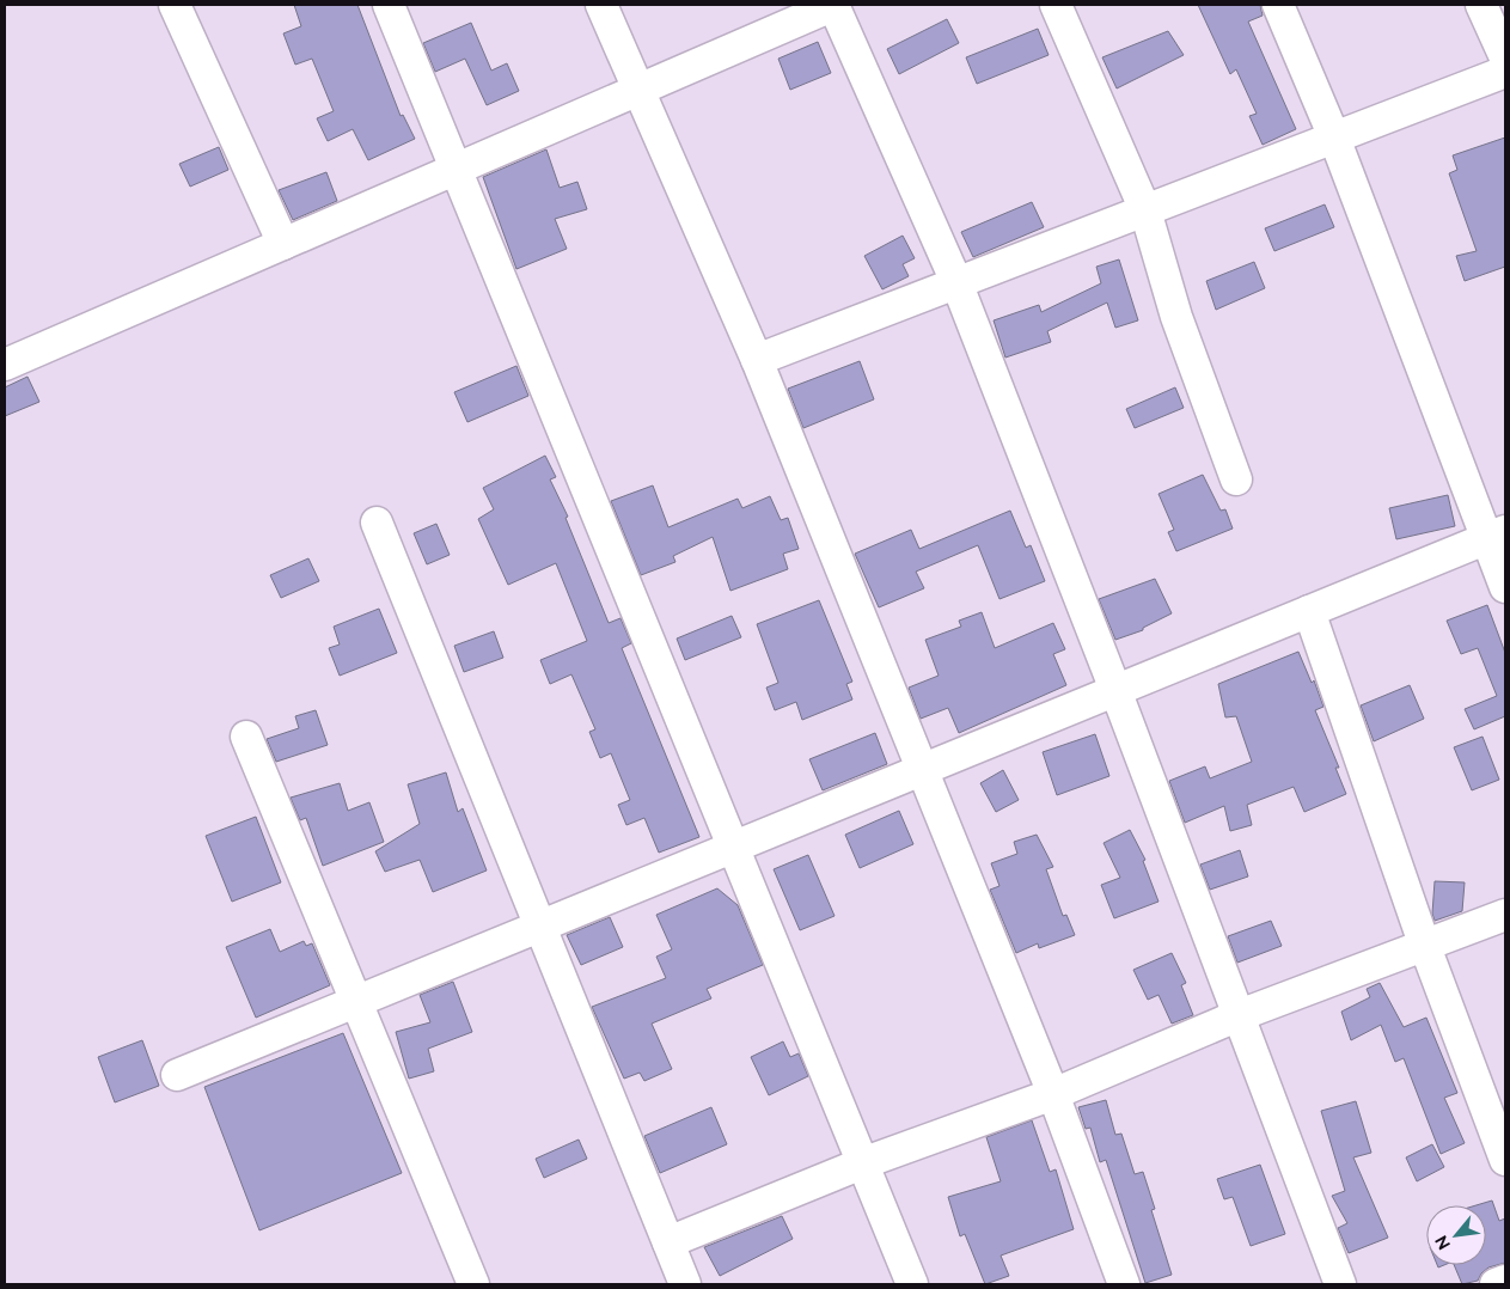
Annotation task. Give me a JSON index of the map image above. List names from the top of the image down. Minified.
{"north":"bottom left"}
